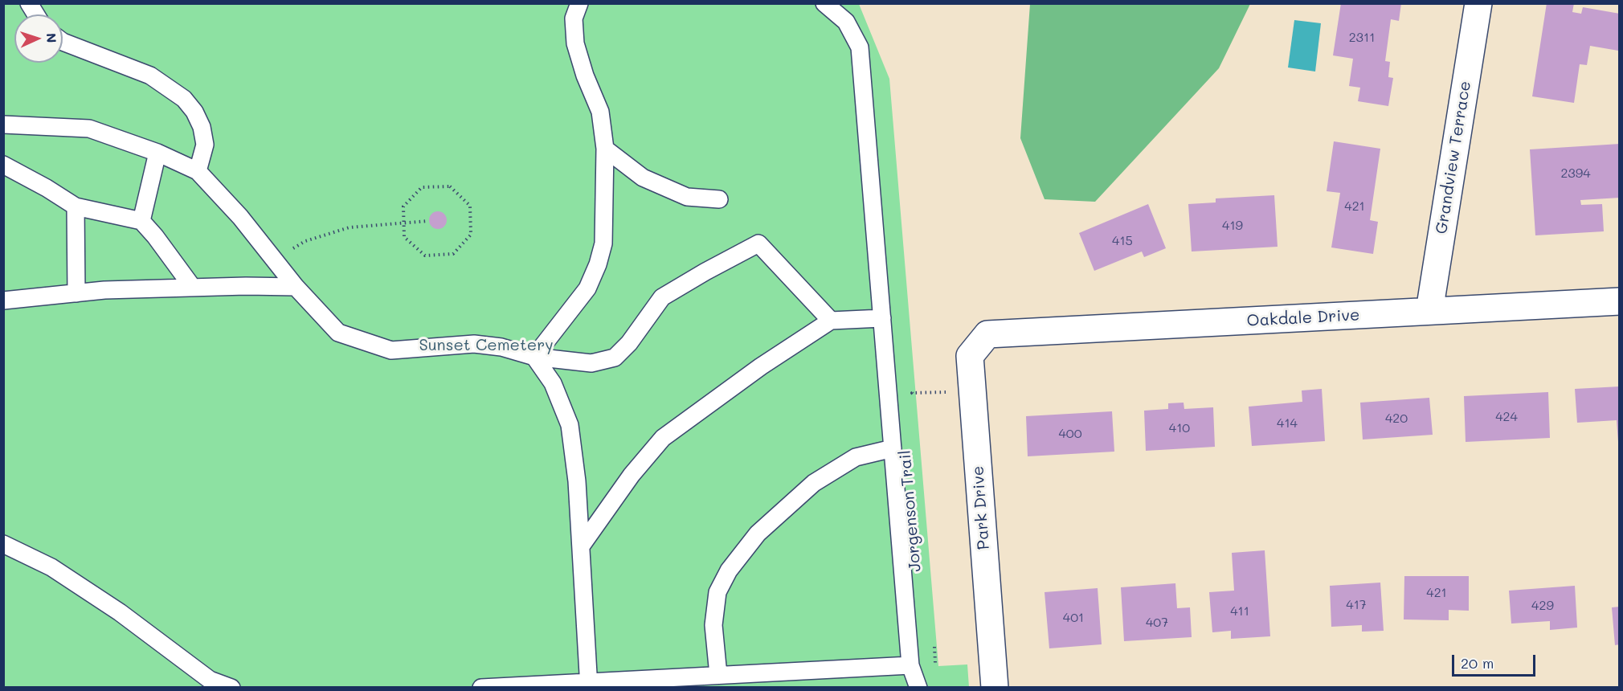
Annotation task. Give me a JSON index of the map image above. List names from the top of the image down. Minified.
{"streets":{"street":["Grandview Terrace","Oakdale Drive","Park Drive"]},"crossings":[["Grandview Terrace","Oakdale Drive"],["Oakdale Drive","Park Drive"]],"parks":["Sunset Cemetery"],"house_numbers":["2311","2394","421","419","415","424","420","414","410","400","421","417","429","411","401","407"],"scale_bar":"20 m","north":"right"}
